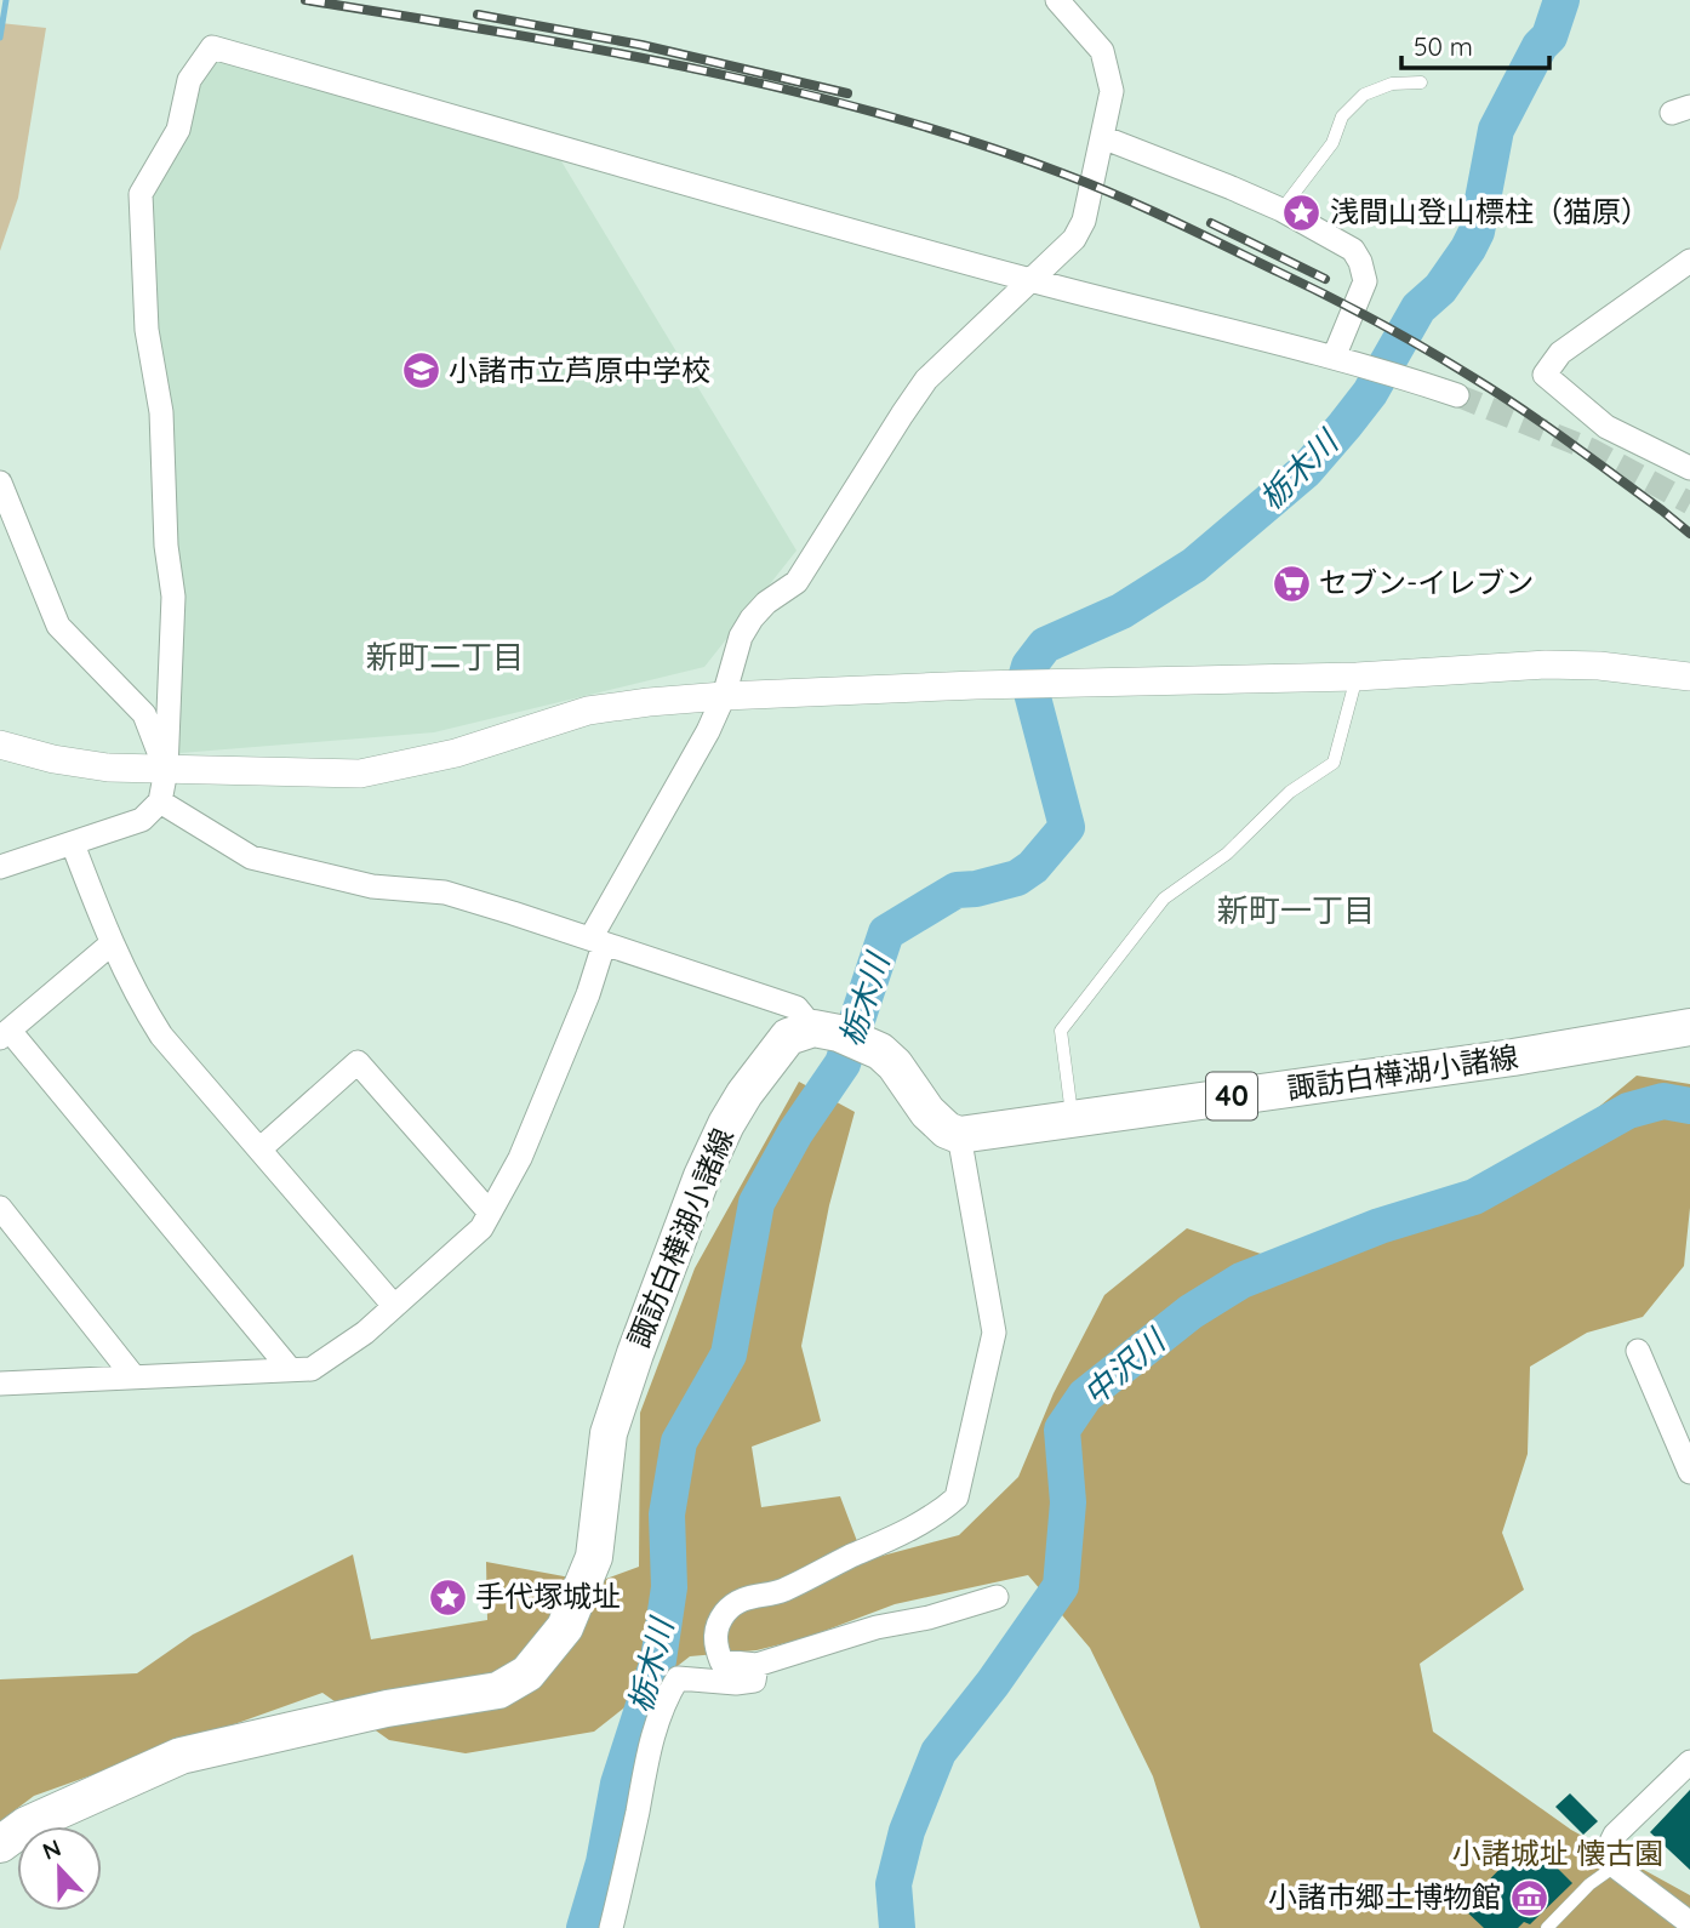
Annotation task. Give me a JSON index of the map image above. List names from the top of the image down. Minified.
{"streets":{"main road":["諏訪白樺湖小諸線","40"]},"districts":["新町二丁目","新町一丁目"],"water":["栃木川","中沢川"],"parks":["小諸城址 懐古園"],"places":{"place":["浅間山登山標柱（猫原）","手代塚城址"],"school or university":["小諸市立芦原中学校"],"supermarket":["セブン-イレブン"],"museum":["小諸市郷土博物館"]},"scale_bar":"50 m","north":"top"}
